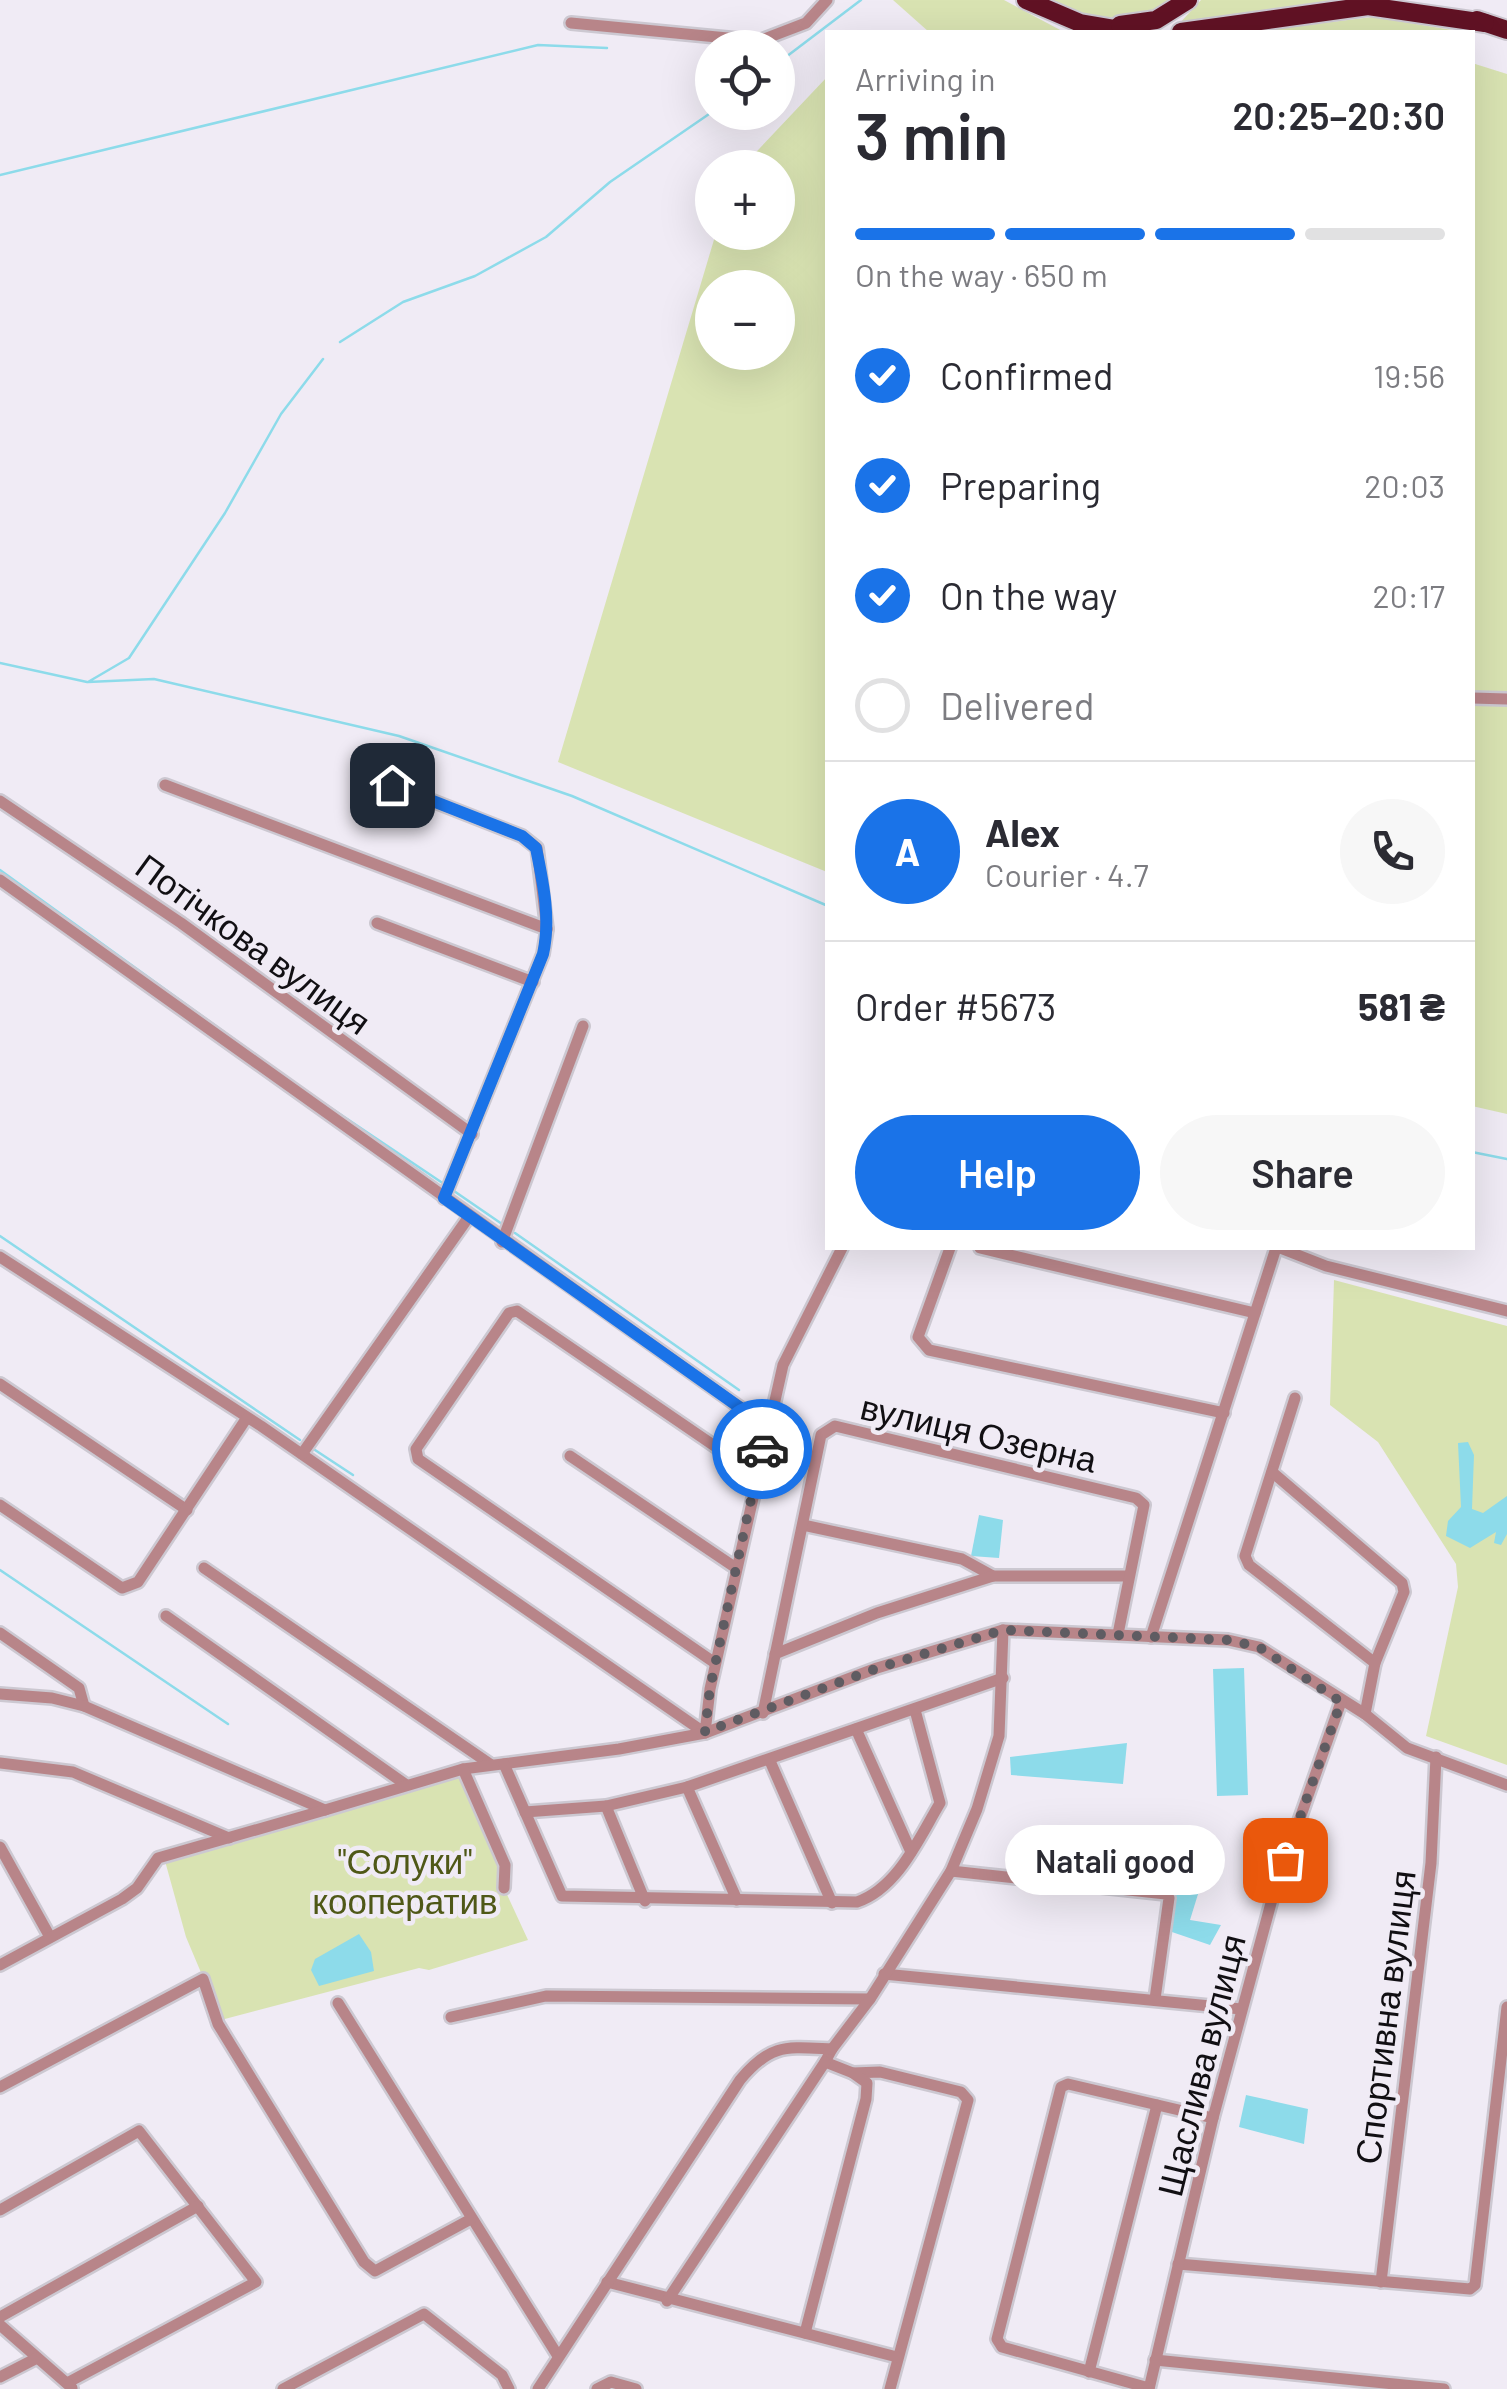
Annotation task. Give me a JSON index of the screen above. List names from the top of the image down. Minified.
{"streets":{"street":["Потічкова вулиця","вулиця Озерна","Спортивна вулиця","Щаслива вулиця"]},"parks":["\"Солуки\" кооператив"],"places":["Natali good"],"page":{"map_buttons":["+","−"],"heading":["3 min","Arriving in","20:25–20:30"],"panel":["Alex","Courier · 4.7","Order #5673","581 ₴"],"bar":"On the way · 650 m","list":[["Confirmed","19:56"],["Preparing","20:03"],["On the way","20:17"],"Delivered"],"round":"A","buttons":["Help","Share"],"bubble":"Natali good"}}
